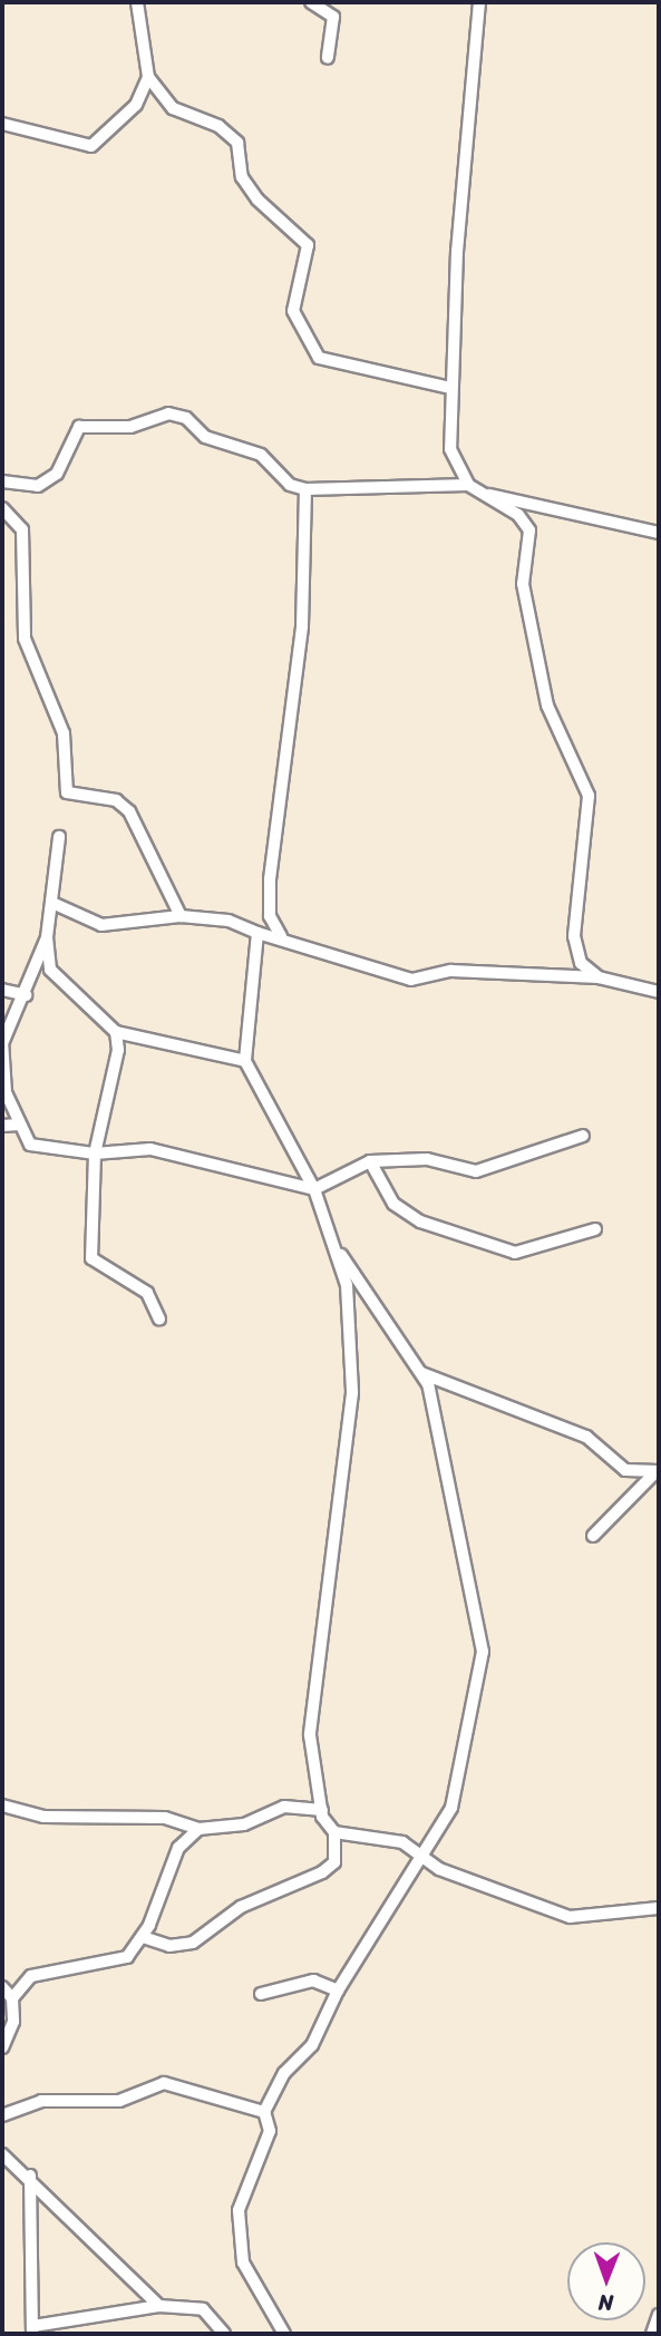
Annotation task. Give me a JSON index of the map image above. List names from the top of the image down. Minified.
{"north":"bottom"}
